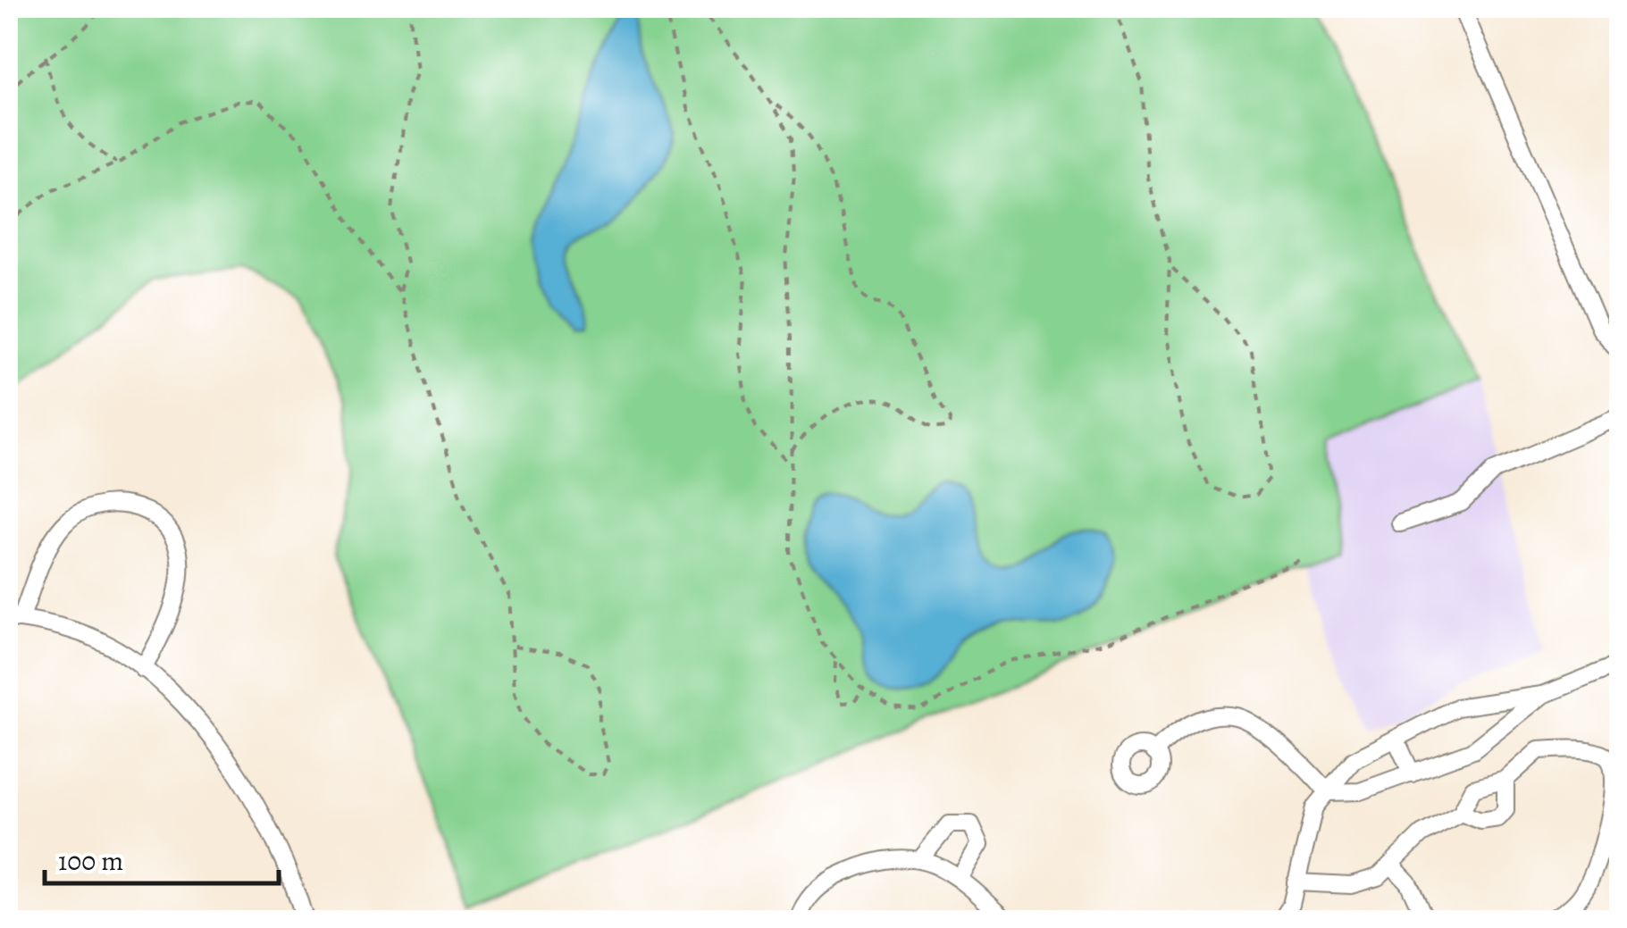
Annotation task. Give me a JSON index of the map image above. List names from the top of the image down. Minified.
{"scale_bar":"100 m"}
